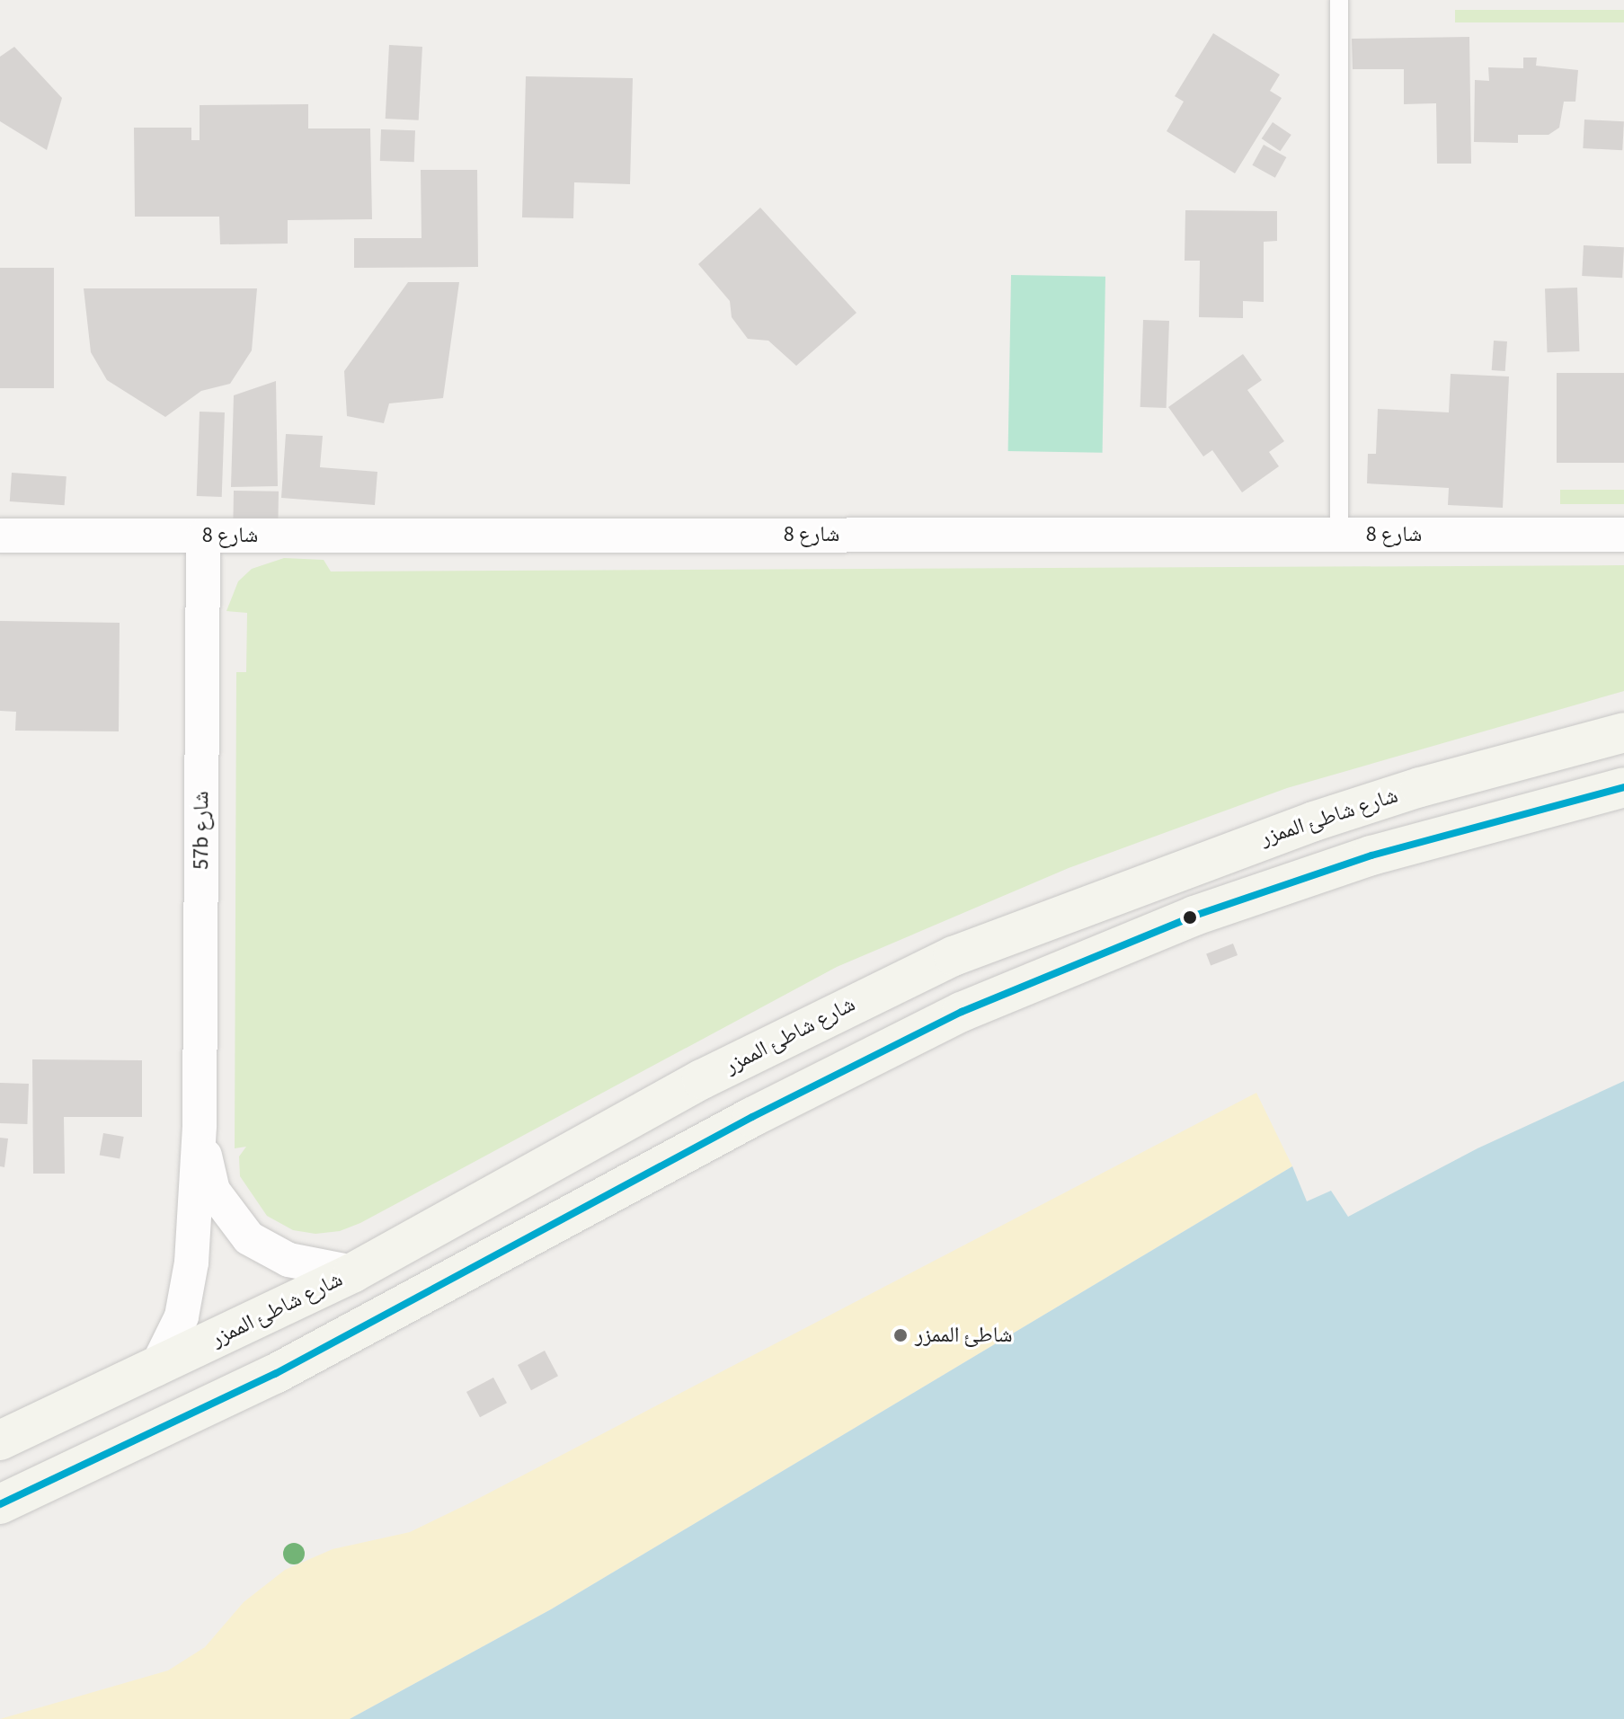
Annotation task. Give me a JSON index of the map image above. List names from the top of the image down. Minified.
{"streets":{"main road":["شارع شاطئ الممزر"],"street":["شارع 8","57b شارع"]},"crossings":[["شارع 8","57b شارع"],["شارع شاطئ الممزر","57b شارع"]],"places":["شاطئ الممزر"]}
